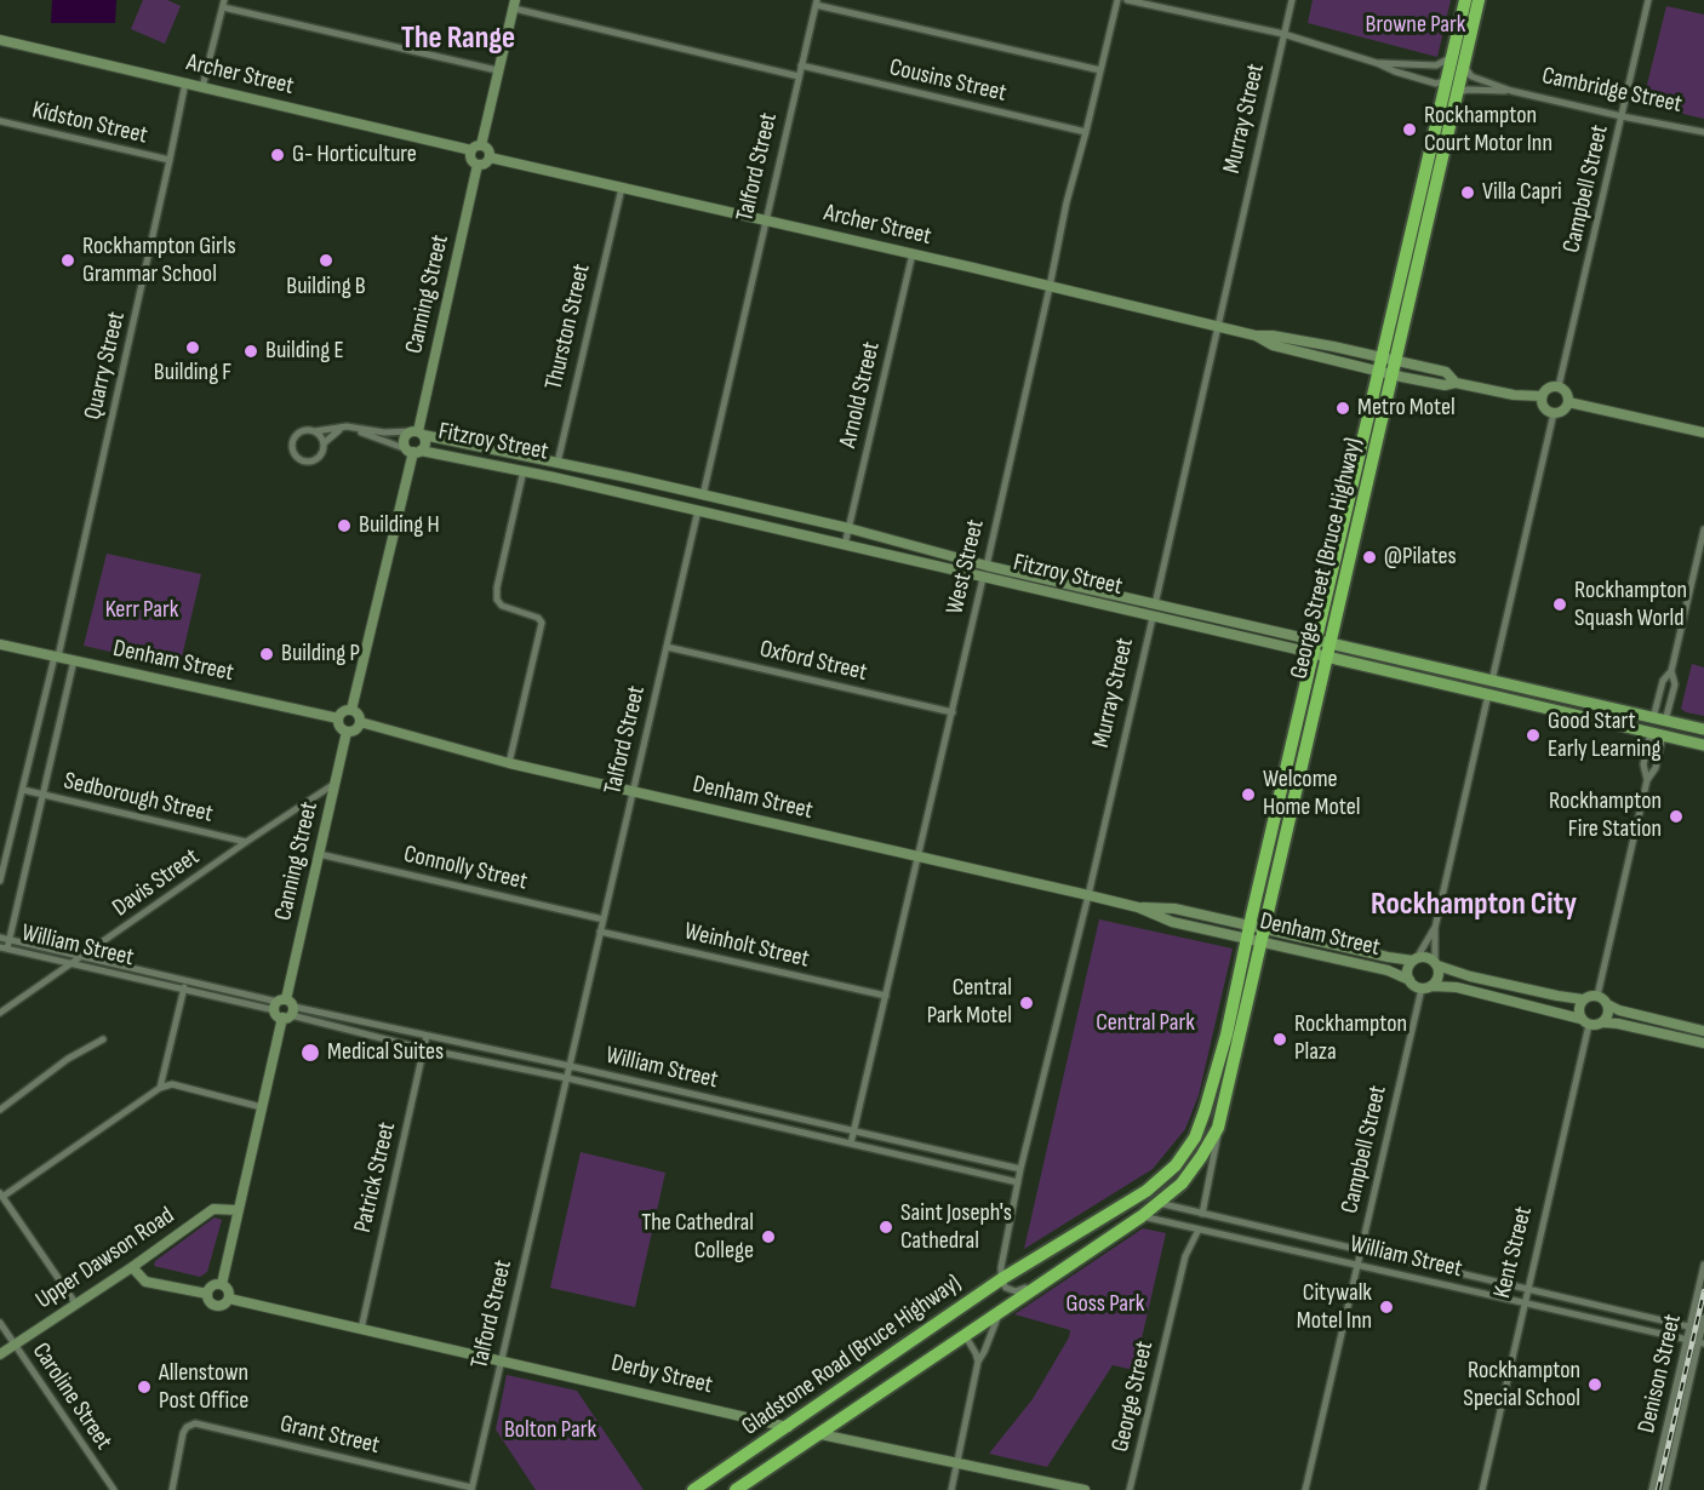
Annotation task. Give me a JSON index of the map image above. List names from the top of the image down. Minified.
{"streets":{"highway":["George Street (Bruce Highway)","Gladstone Road (Bruce Highway)","Derby Street"],"main road":["Fitzroy Street"],"street":["Archer Street","Cousins Street","Cambridge Street","Murray Street","Kidston Street","Talford Street","Campbell Street","Canning Street","Thurston Street","Quarry Street","Arnold Street","West Street","Denham Street","Oxford Street","Sedborough Street","Connolly Street","Davis Street","William Street","Weinholt Street","Patrick Street","Kent Street","Upper Dawson Road","Denison Street","Caroline Street","George Street","Grant Street"]},"crossings":[["Archer Street","Murray Street"],["Archer Street","Talford Street"],["Archer Street","Campbell Street"],["Archer Street","Canning Street"],["Archer Street","Thurston Street"],["Archer Street","Quarry Street"],["Archer Street","Arnold Street"],["Archer Street","George Street (Bruce Highway)"],["Archer Street","West Street"],["Cousins Street","Talford Street"],["Cousins Street","West Street"],["Cambridge Street","Campbell Street"],["Cambridge Street","George Street (Bruce Highway)"],["Murray Street","Fitzroy Street"],["Murray Street","Denham Street"],["Murray Street","William Street"],["Murray Street","Gladstone Road (Bruce Highway)"],["Kidston Street","Quarry Street"],["Talford Street","Fitzroy Street"],["Talford Street","Denham Street"],["Talford Street","Oxford Street"],["Talford Street","Connolly Street"],["Talford Street","William Street"],["Talford Street","Weinholt Street"],["Talford Street","Derby Street"],["Talford Street","Grant Street"],["Campbell Street","Denham Street"],["Campbell Street","William Street"],["Canning Street","Fitzroy Street"],["Canning Street","Denham Street"],["Canning Street","Connolly Street"],["Canning Street","Davis Street"],["Canning Street","William Street"],["Canning Street","Upper Dawson Road"],["Canning Street","Derby Street"],["Thurston Street","Fitzroy Street"],["Quarry Street","Denham Street"],["Quarry Street","Sedborough Street"],["Arnold Street","Fitzroy Street"],["Fitzroy Street","George Street (Bruce Highway)"],["Fitzroy Street","West Street"],["George Street (Bruce Highway)","Denham Street"],["George Street (Bruce Highway)","Gladstone Road (Bruce Highway)"],["West Street","Denham Street"],["West Street","Oxford Street"],["West Street","William Street"],["West Street","Weinholt Street"],["Sedborough Street","Davis Street"],["Davis Street","William Street"],["William Street","Patrick Street"],["William Street","Kent Street"],["William Street","Gladstone Road (Bruce Highway)"],["William Street","Denison Street"],["William Street","George Street"],["Patrick Street","Derby Street"],["Upper Dawson Road","Caroline Street"],["Gladstone Road (Bruce Highway)","Derby Street"]],"districts":["The Range","Rockhampton City"],"parks":["Browne Park","Kerr Park","Central Park","Goss Park","Bolton Park"],"places":["Rockhampton Court Motor Inn","G- Horticulture","Villa Capri","Rockhampton Girls Grammar School","Building B","Building F","Building E","Metro Motel","Building H","@Pilates","Rockhampton Squash World","Building P","Good Start Early Learning","Welcome Home Motel","Rockhampton Fire Station","Central Park Motel","Rockhampton Plaza","Medical Suites","Saint Joseph's Cathedral","The Cathedral College","Citywalk Motel Inn","Rockhampton Special School","Allenstown Post Office"]}
